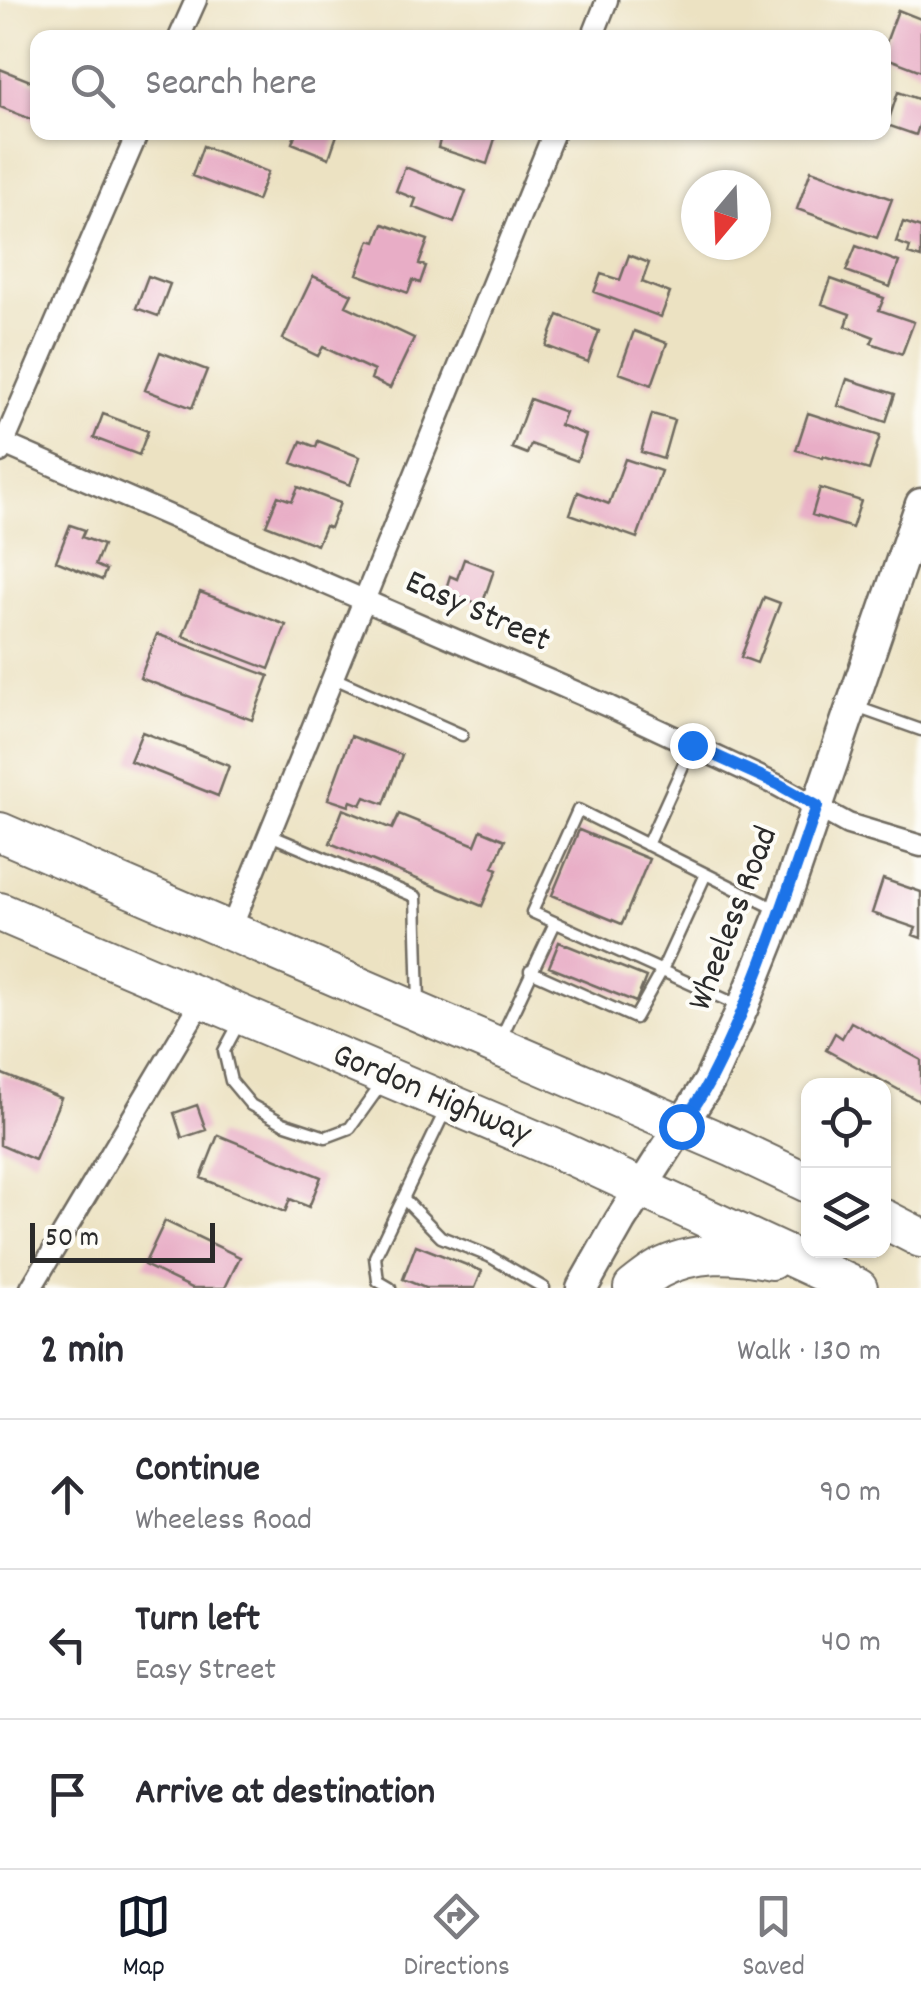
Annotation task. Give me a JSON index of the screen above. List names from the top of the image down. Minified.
{"streets":{"highway":["Gordon Highway"],"main road":["Wheeless Road"],"street":["Easy Street"]},"crossings":[["Easy Street","Wheeless Road"],["Wheeless Road","Gordon Highway"]],"scale_bar":"50 m","north":"bottom","page":{"search":"Search here","scale":"50 m","heading":["2 min","Walk · 130 m"],"list":[["Continue","Wheeless Road","90 m"],["Turn left","Easy Street","40 m"],"Arrive at destination"],"nav":["Map","Directions","Saved"]}}
